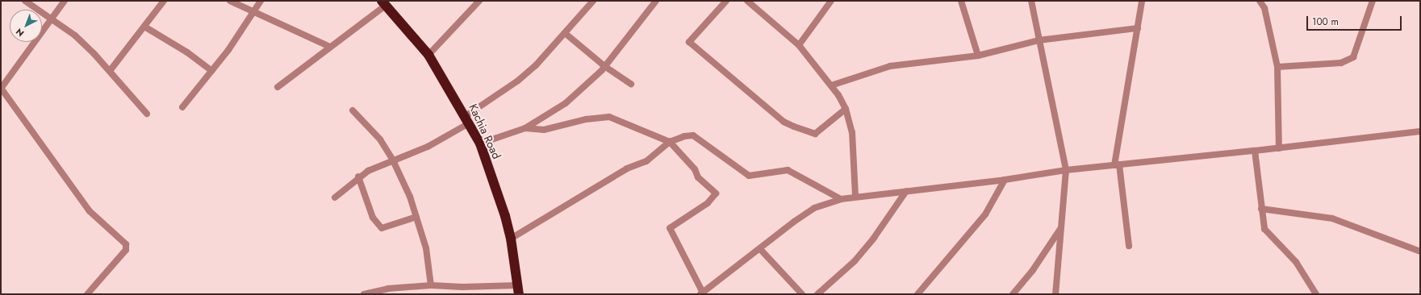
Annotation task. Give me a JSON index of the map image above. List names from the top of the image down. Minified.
{"streets":{"highway":["Kachia Road"]},"scale_bar":"100 m","north":"bottom left"}
